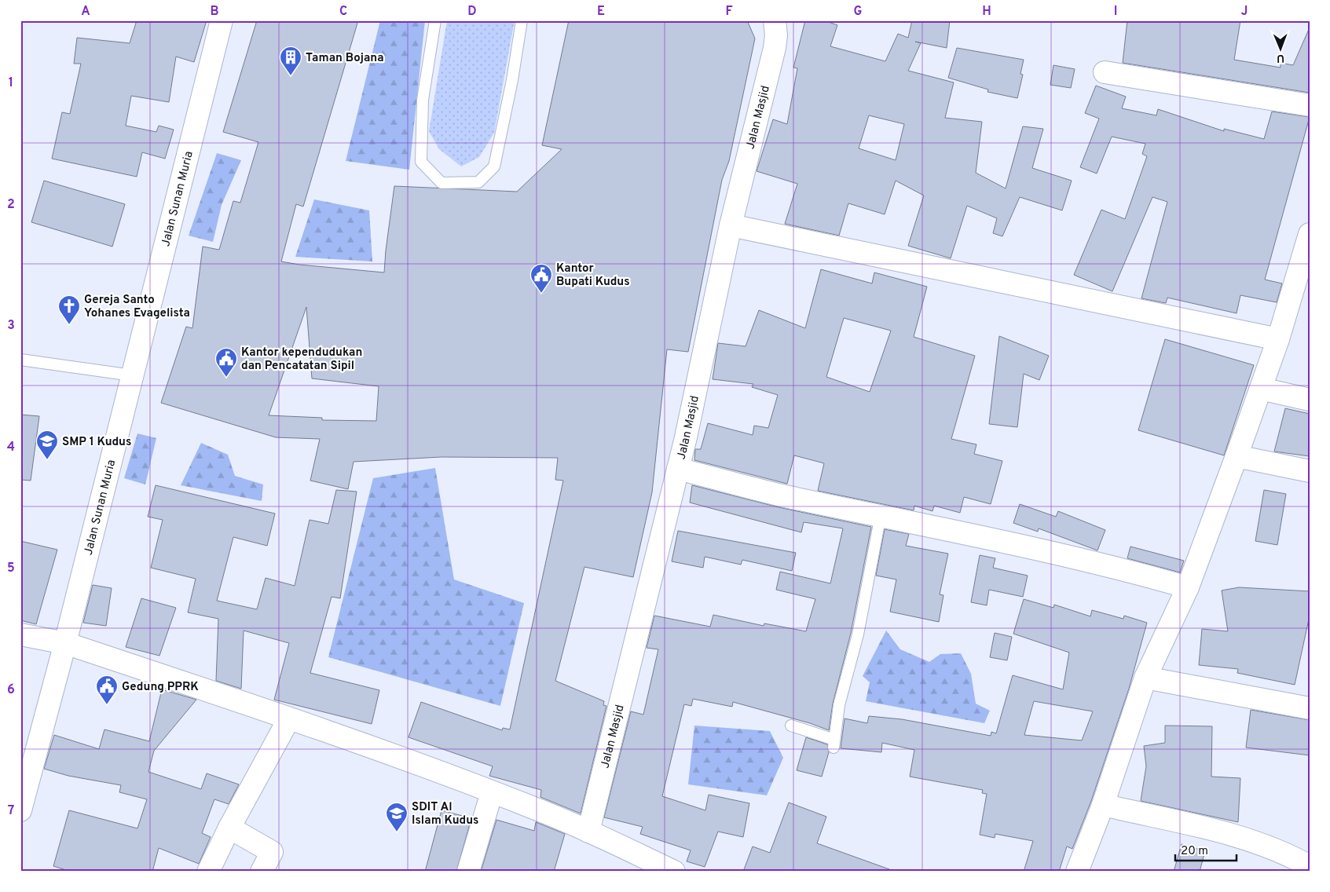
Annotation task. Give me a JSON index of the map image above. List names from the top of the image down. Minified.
{"streets":{"street":["Jalan Masjid","Jalan Sunan Muria"]},"places":{"building":["Taman Bojana"],"public building":["Kantor Bupati Kudus","Kantor kependudukan dan Pencatatan Sipil","Gedung PPRK"],"church":["Gereja Santo Yohanes Evagelista"],"school or university":["SMP 1 Kudus","SDIT Al Islam Kudus"]},"scale_bar":"20 m","north":"bottom","grid":{"columns":["A","B","C","D","E","F","G","H","I","J"],"rows":["1","2","3","4","5","6","7"]}}
